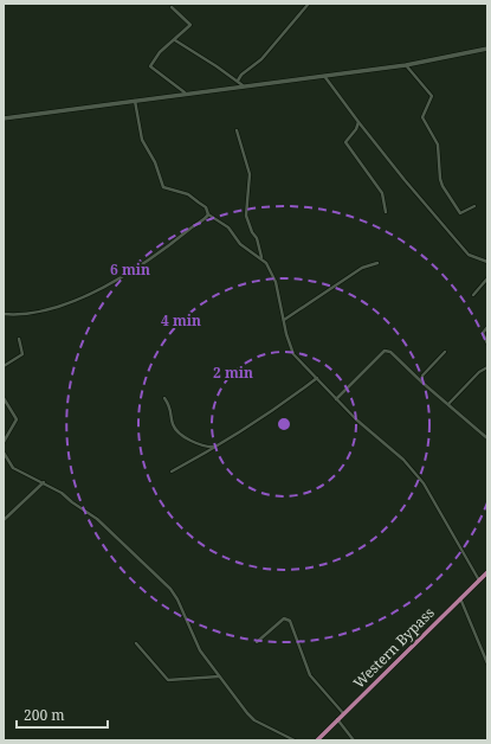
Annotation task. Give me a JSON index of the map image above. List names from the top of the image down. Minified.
{"streets":{"main road":["Western Bypass"]},"scale_bar":"200 m","rings":["6 min","4 min","2 min"]}
